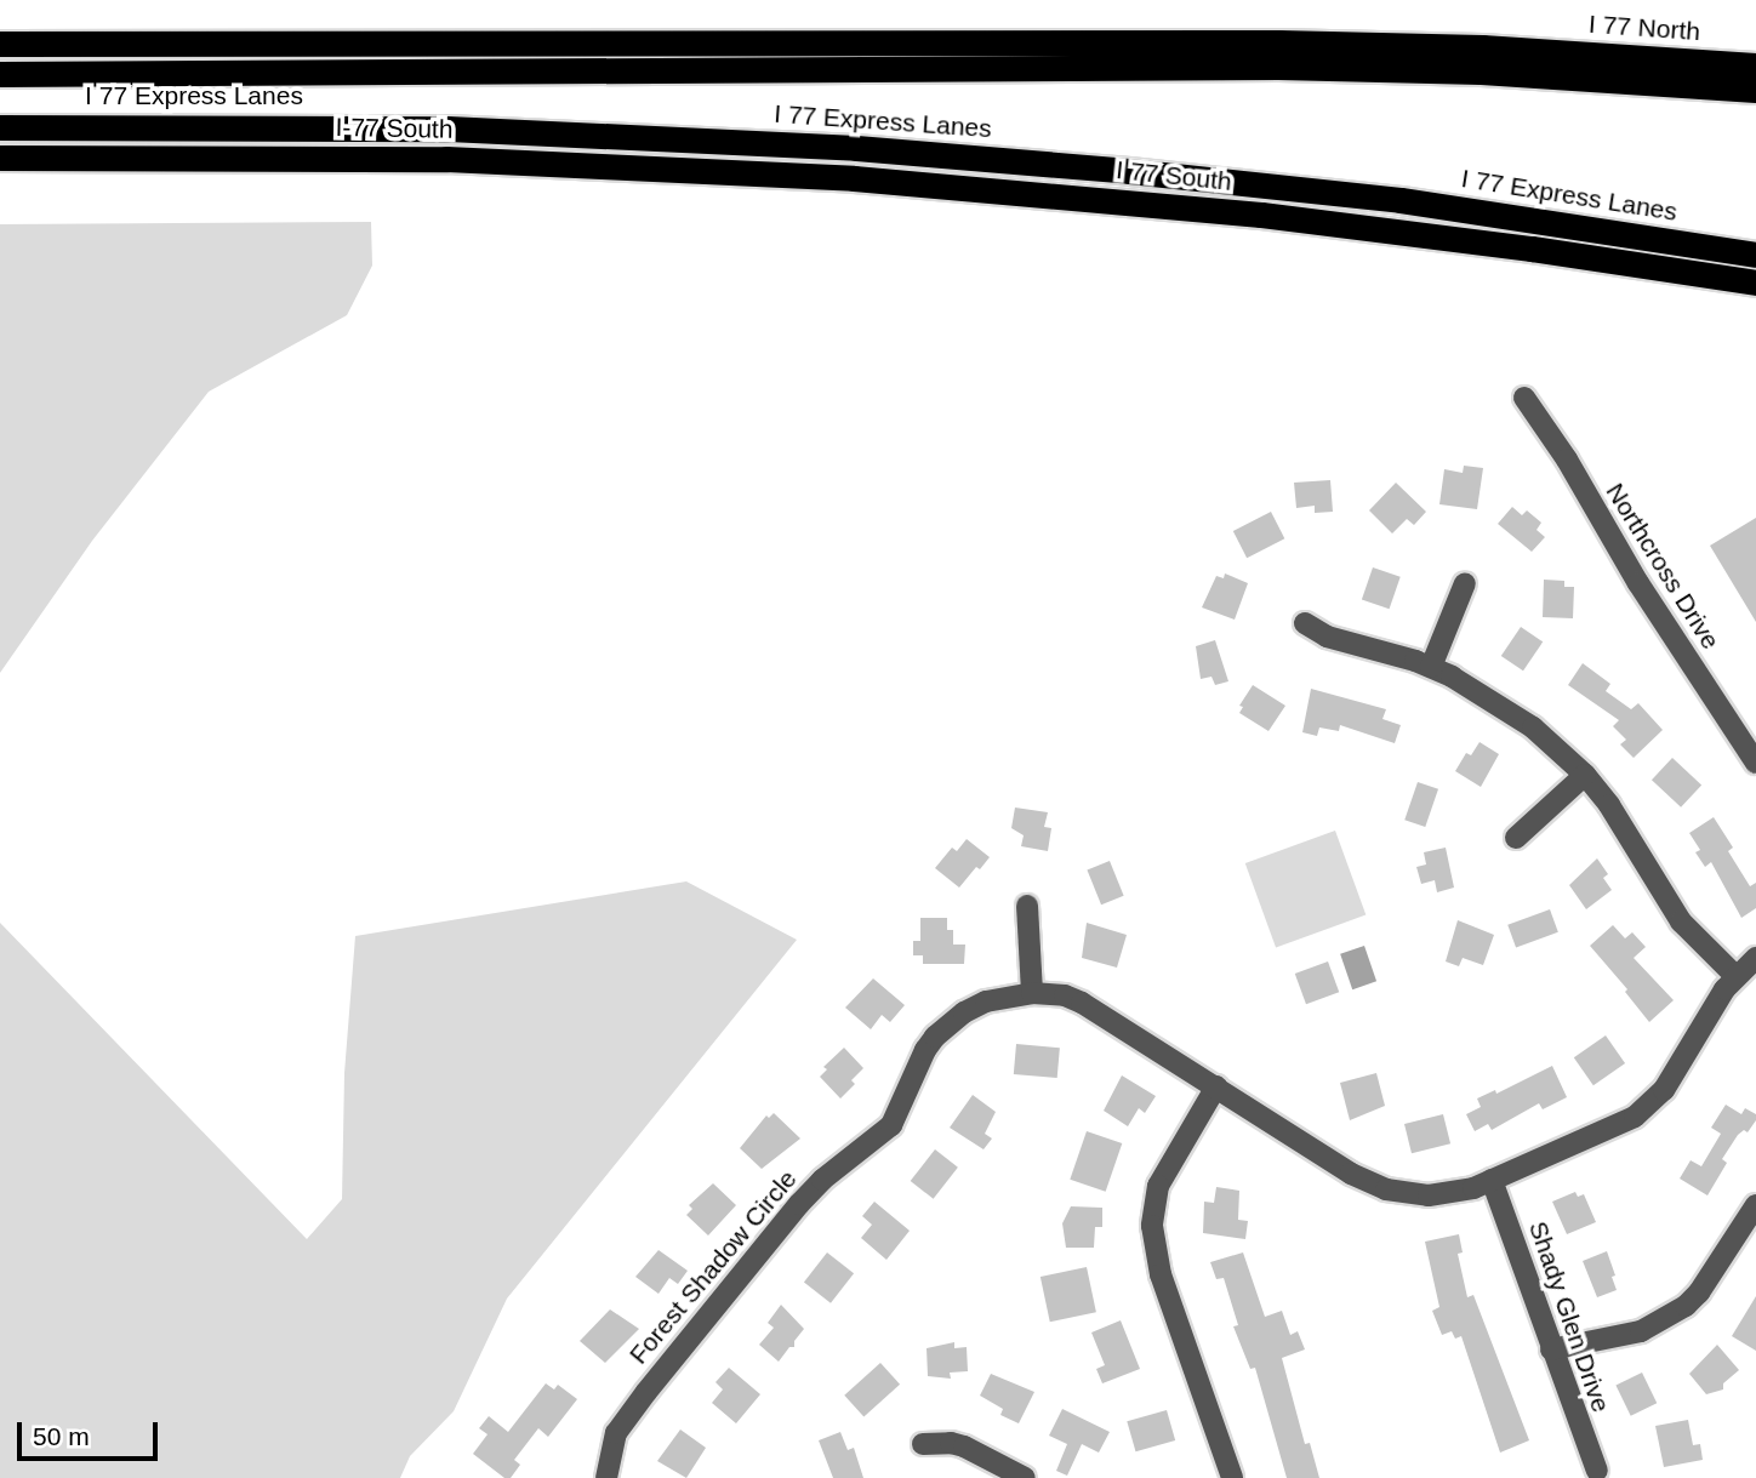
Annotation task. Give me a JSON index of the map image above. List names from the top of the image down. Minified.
{"streets":{"highway":["I 77 North","I 77 Express Lanes","I-77 South","I 77 South"],"street":["Northcross Drive","Forest Shadow Circle","Shady Glen Drive"]},"crossings":[["I-77 South","I 77 South"],["Forest Shadow Circle","Shady Glen Drive"]],"scale_bar":"50 m"}
